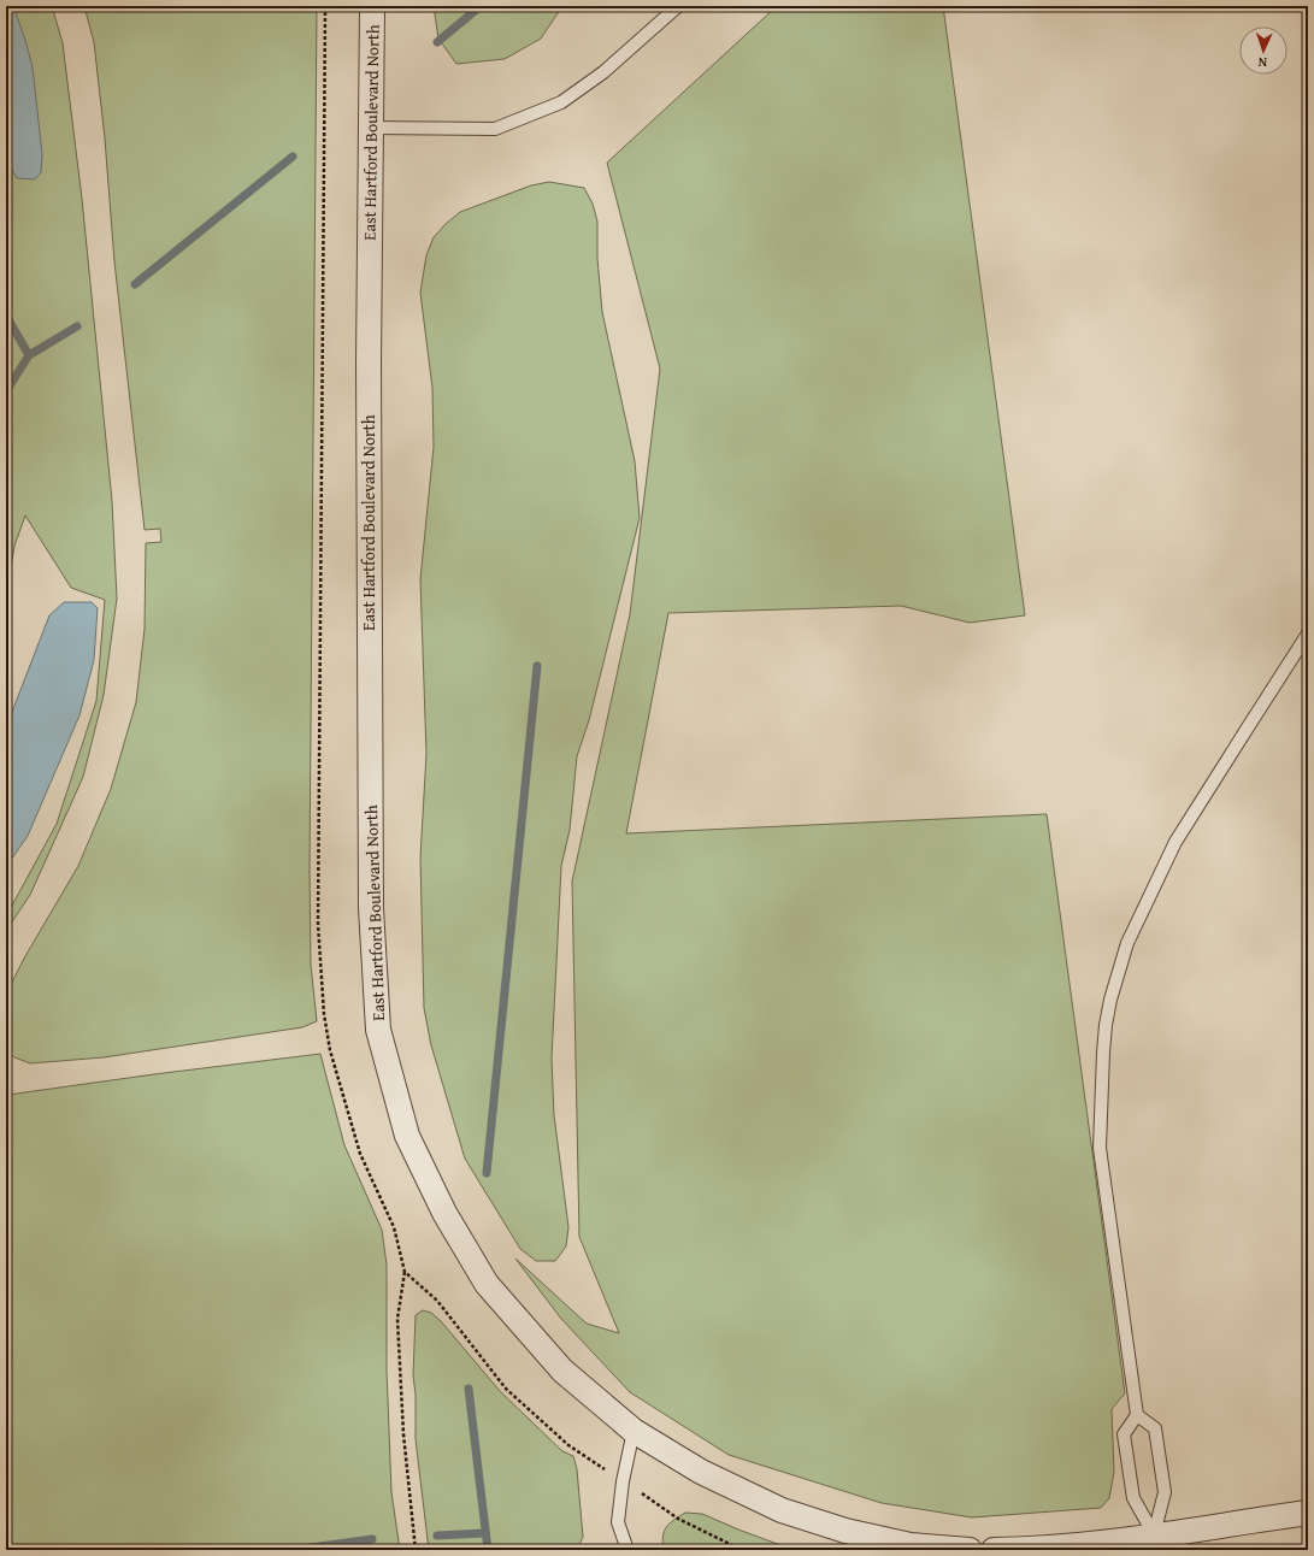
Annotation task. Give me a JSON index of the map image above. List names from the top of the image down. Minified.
{"streets":{"street":["East Hartford Boulevard North"]},"north":"bottom"}
